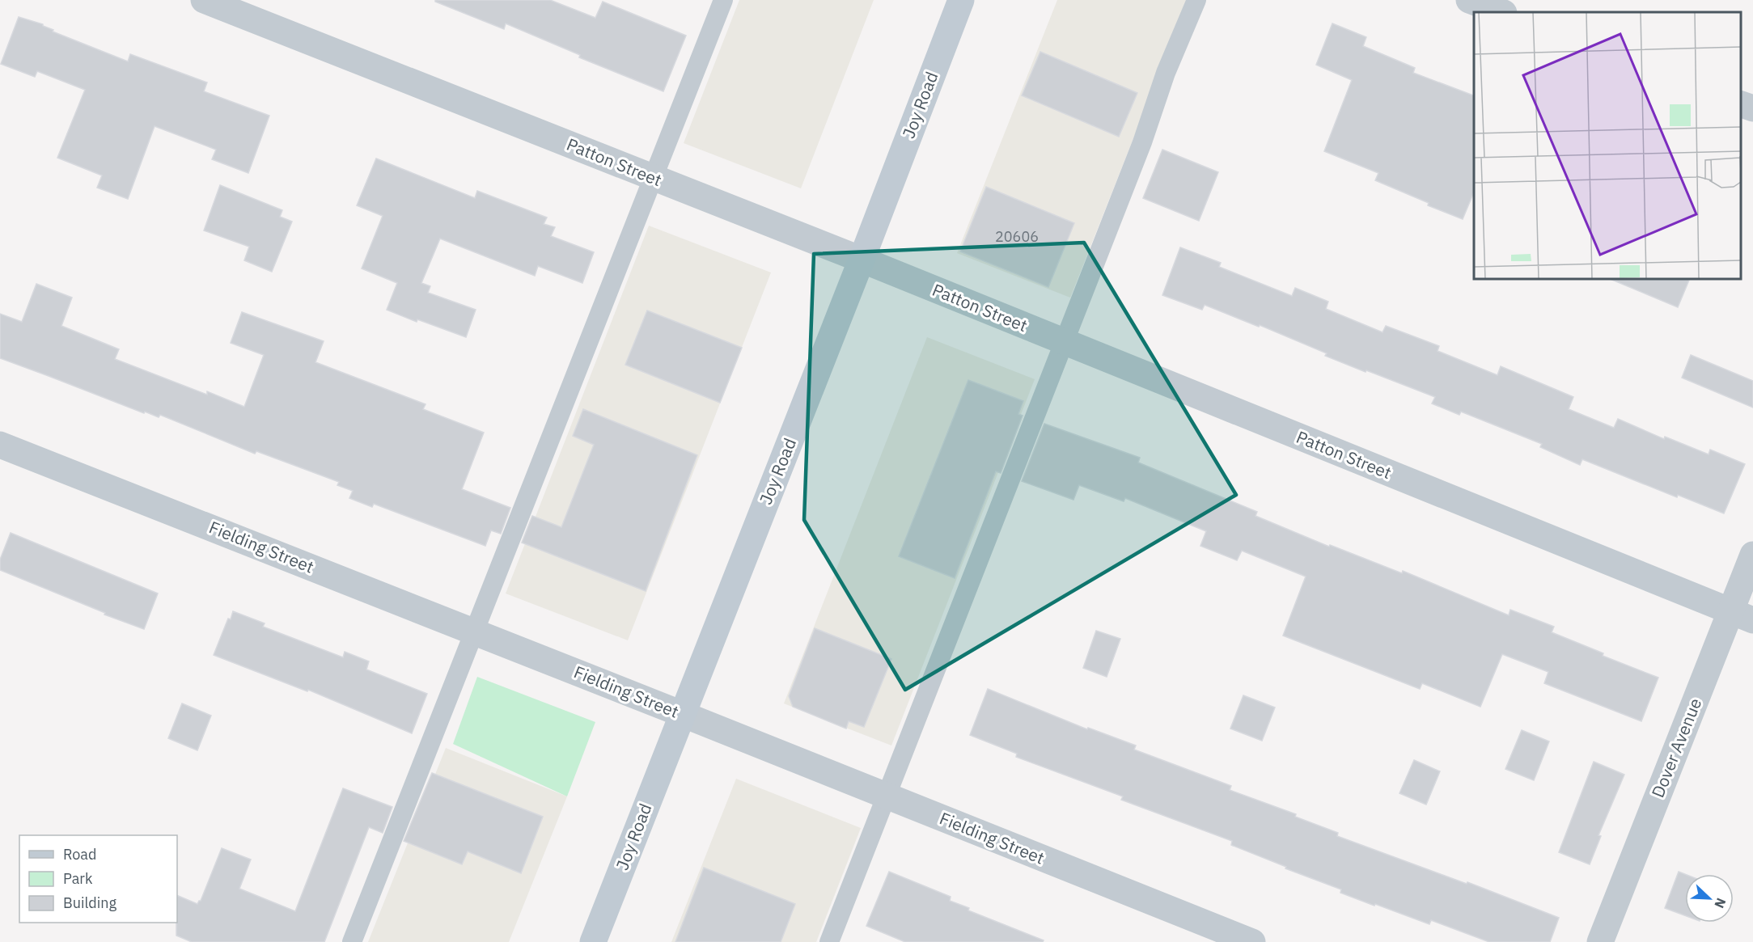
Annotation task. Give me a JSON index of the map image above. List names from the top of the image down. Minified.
{"streets":{"main road":["Joy Road"],"street":["Patton Street","Fielding Street","Dover Avenue"]},"crossings":[["Joy Road","Patton Street"],["Joy Road","Fielding Street"],["Patton Street","Dover Avenue"]],"house_numbers":["20606"],"legend":["Road","Park","Building"],"north":"bottom right"}
